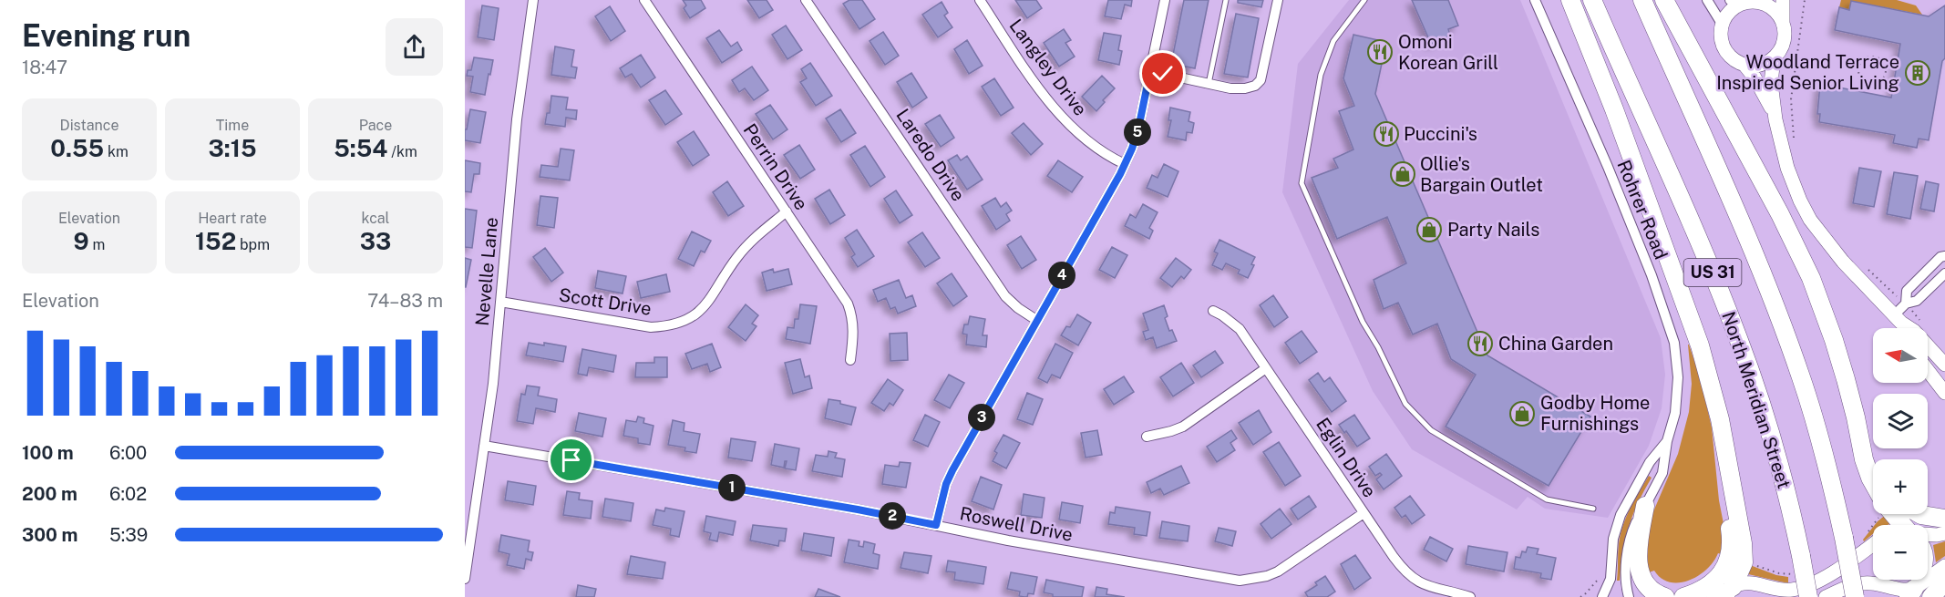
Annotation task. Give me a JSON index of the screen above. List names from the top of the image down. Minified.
{"streets":{"highway":["US 31","North Meridian Street"],"street":["Langley Drive","Laredo Drive","Perrin Drive","Rohrer Road","Nevelle Lane","Scott Drive","Eglin Drive","Roswell Drive"]},"crossings":[["Perrin Drive","Scott Drive"],["Nevelle Lane","Scott Drive"],["Nevelle Lane","Roswell Drive"],["Eglin Drive","Roswell Drive"]],"places":{"restaurant":["Omoni Korean Grill","Puccini's","China Garden"],"building":["Woodland Terrace Inspired Senior Living"],"shop":["Ollie's Bargain Outlet","Party Nails","Godby Home Furnishings"]},"north":"left","page":{"heading":["Evening run","18:47"],"stats":[["Distance","0.55 km"],["Time","3:15"],["Pace","5:54 /km"],["Elevation","9 m"],["Heart rate","152 bpm"],["kcal","33"]],"pins":["5","4","3","1","2"],"chart":["Elevation","74–83 m"],"map_buttons":["+","−"],"list":[{"name":"100 m","note":"6:00"},{"name":"200 m","note":"6:02"},{"name":"300 m","note":"5:39"}]}}
